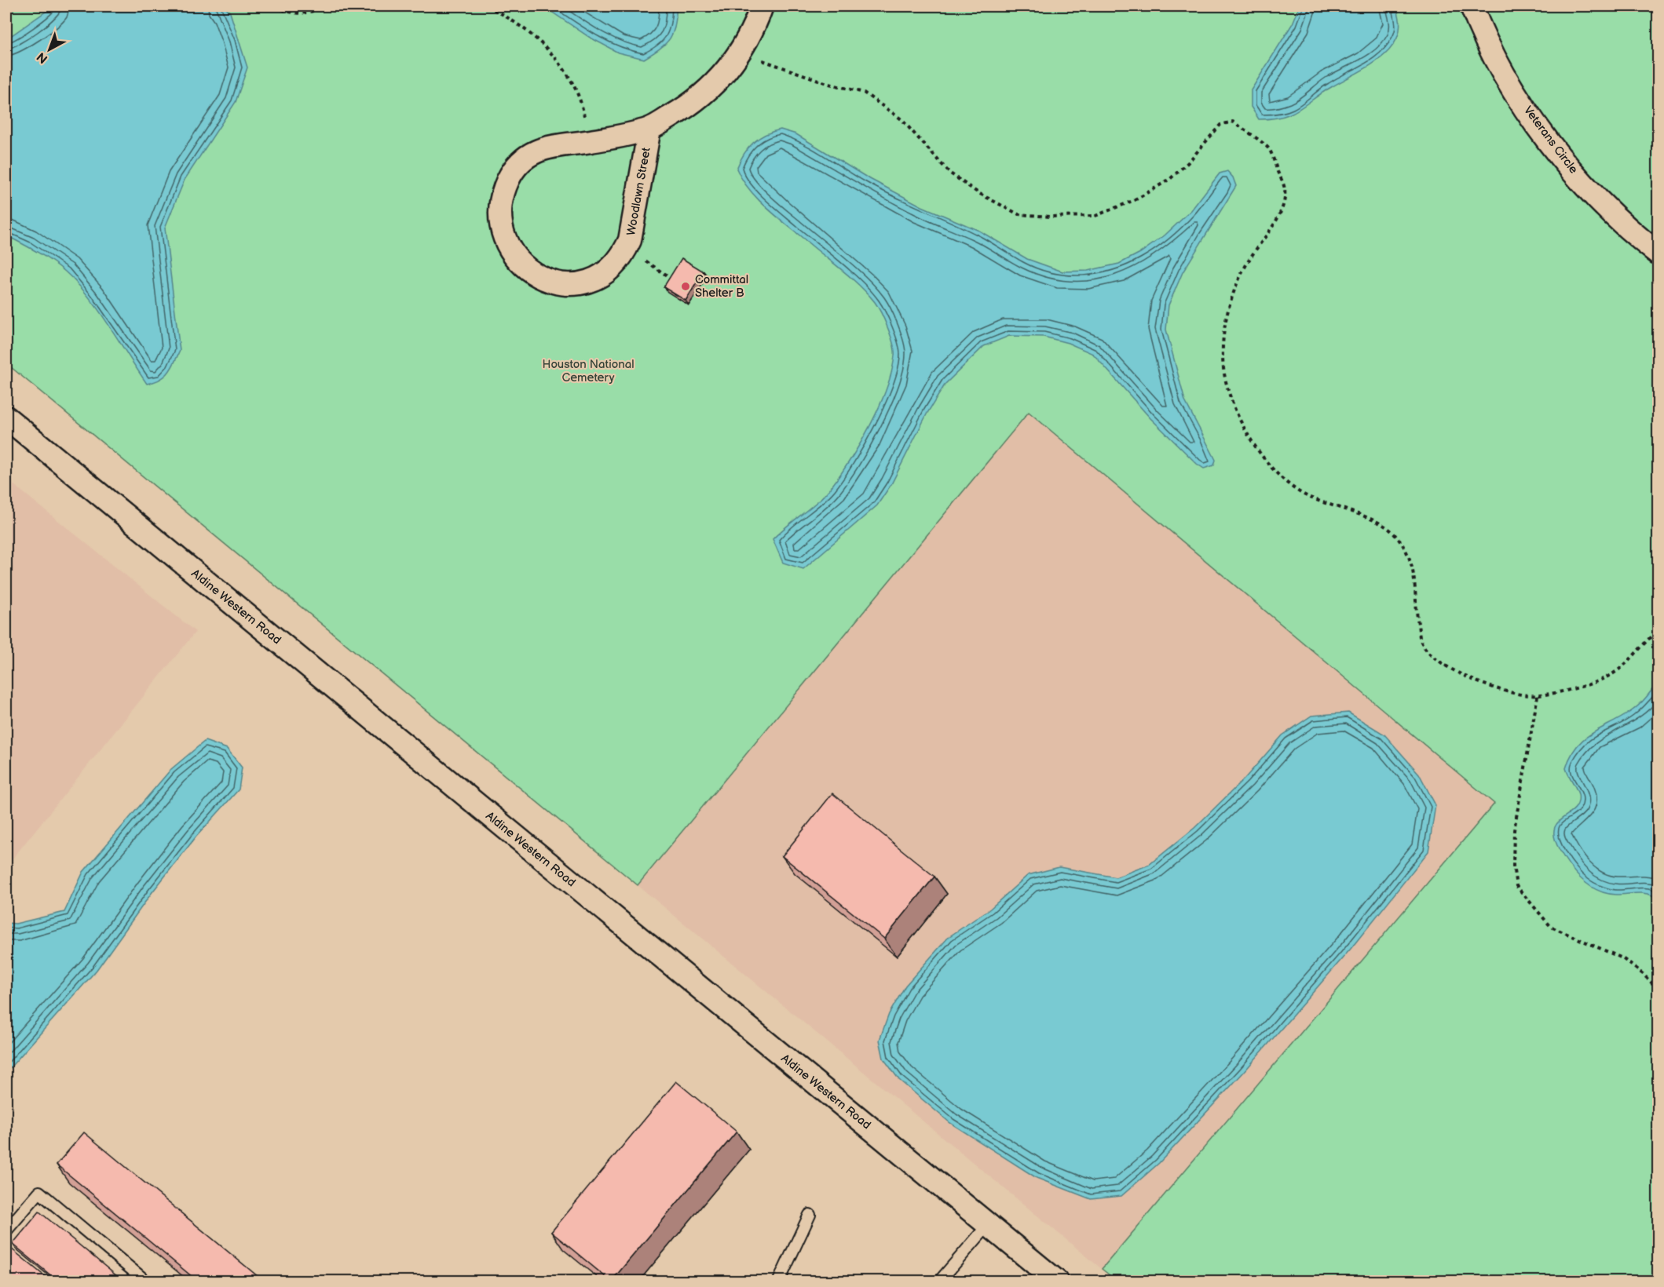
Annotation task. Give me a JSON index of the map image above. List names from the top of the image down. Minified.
{"streets":{"street":["Veterans Circle","Woodlawn Street","Aldine Western Road"]},"parks":["Houston National Cemetery"],"places":["Committal Shelter B"],"north":"bottom left"}
